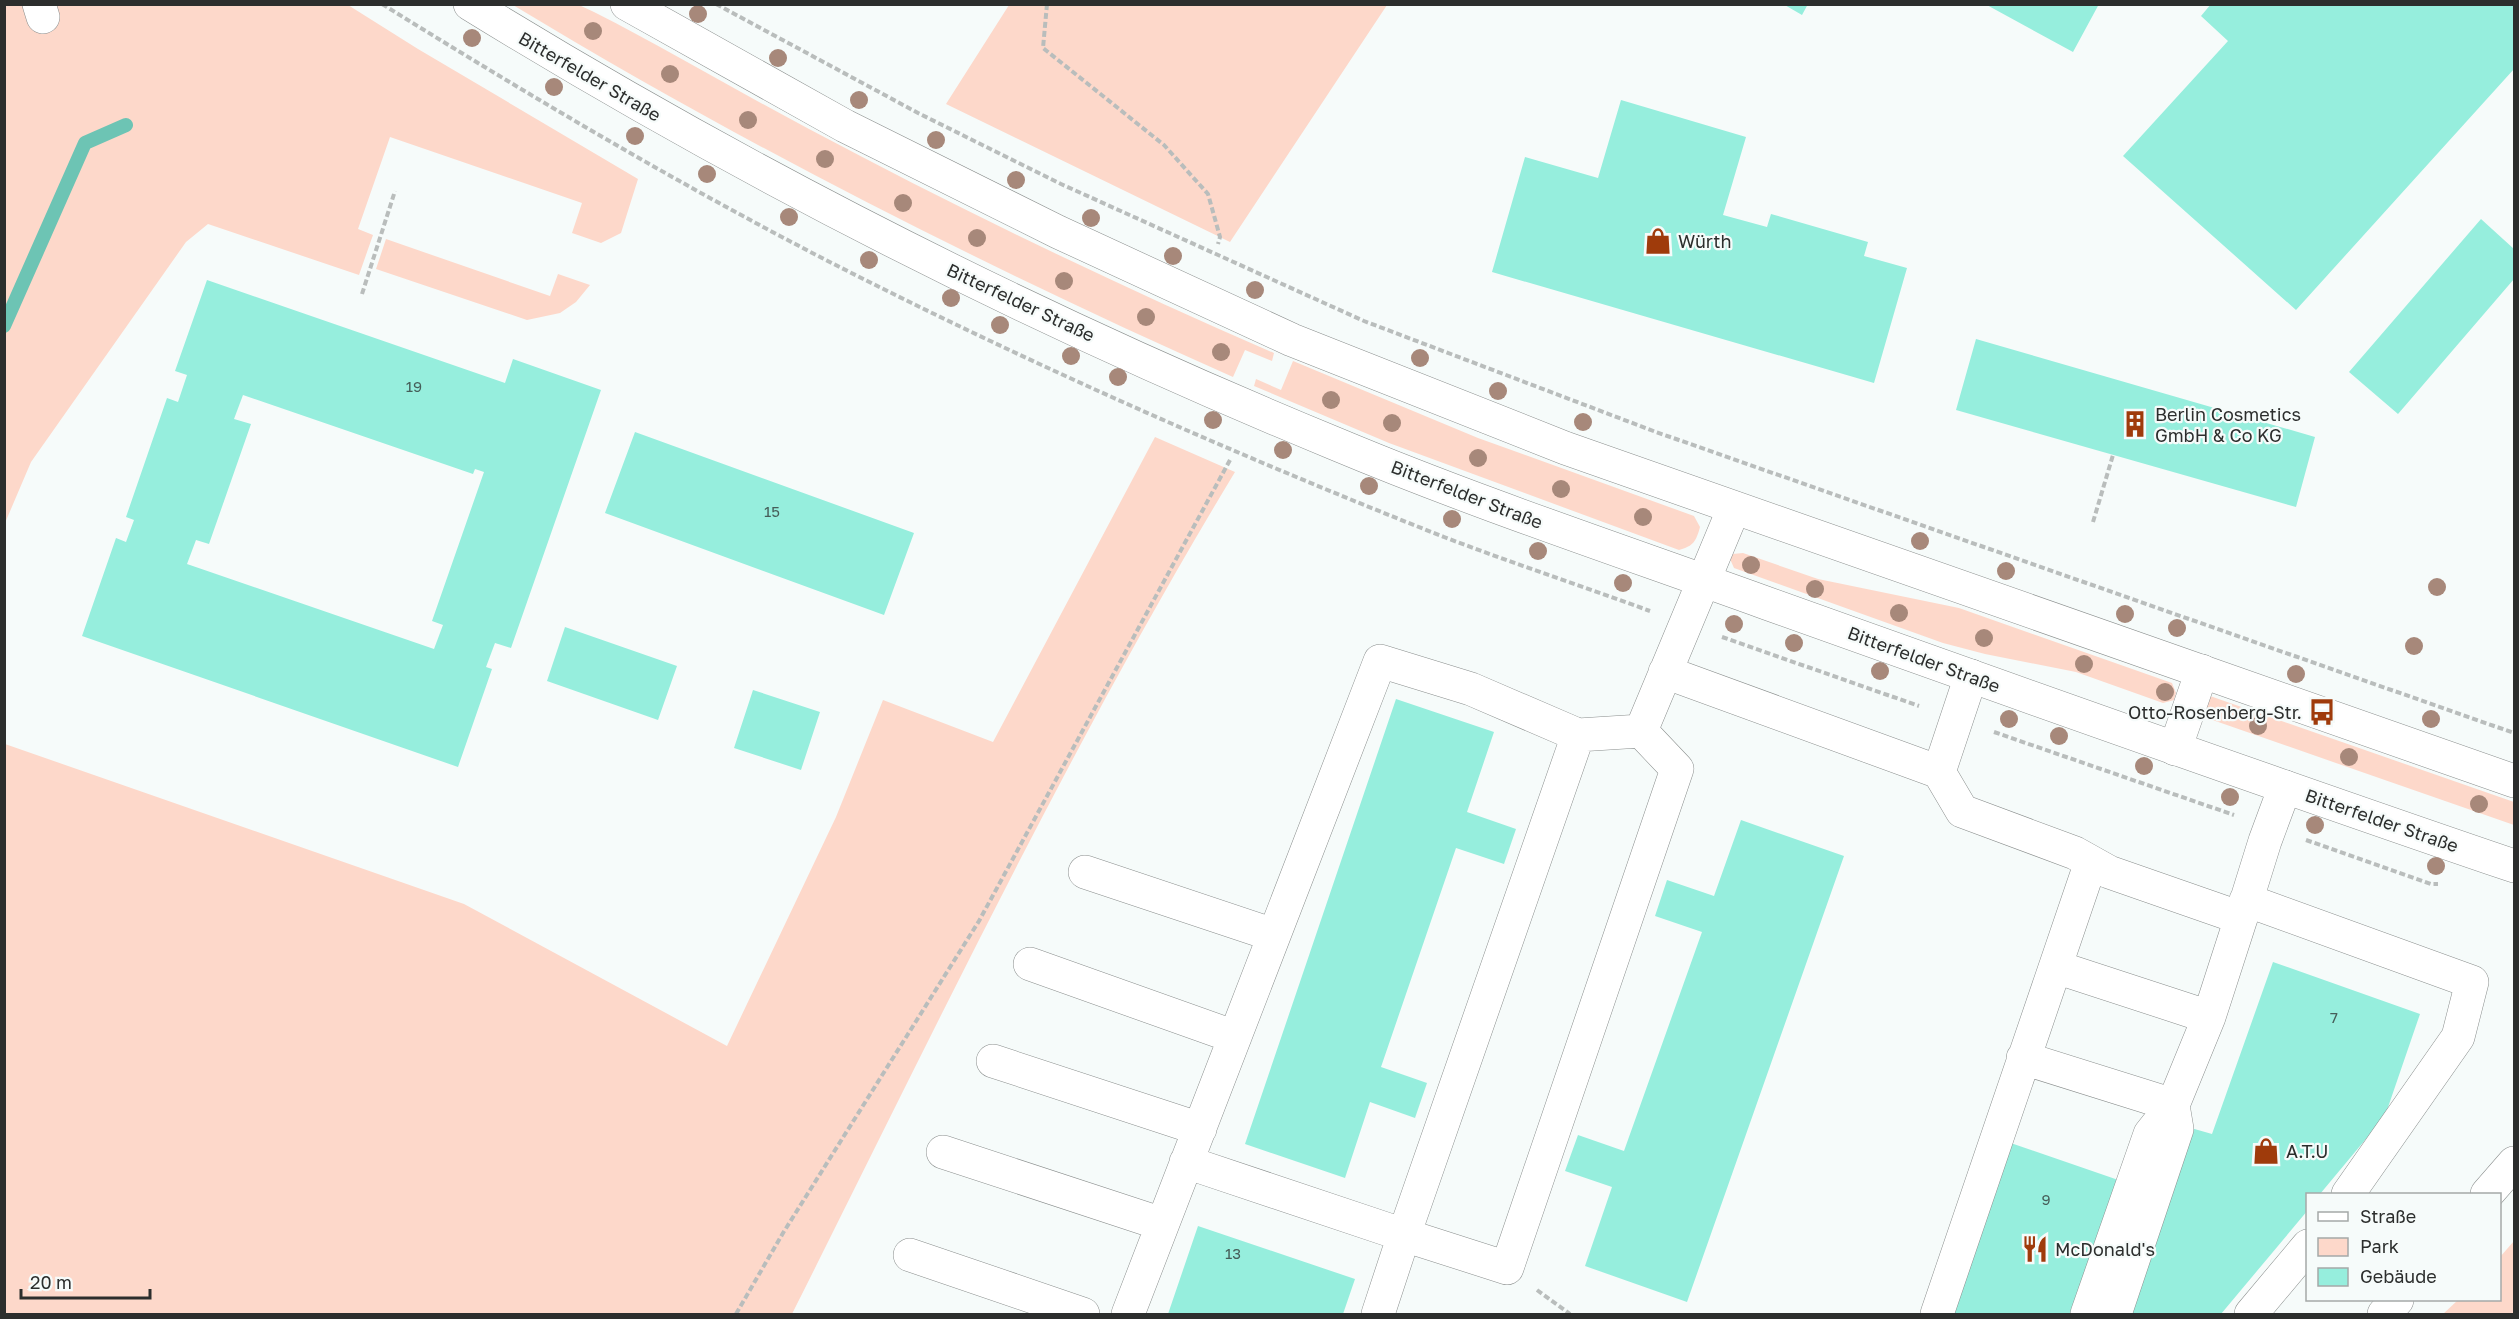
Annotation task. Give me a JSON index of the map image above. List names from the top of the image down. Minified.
{"streets":{"main road":["Bitterfelder Straße"]},"places":{"shop":["Würth","A.T.U"],"building":["Berlin Cosmetics GmbH & Co KG"],"bus stop":["Otto-Rosenberg-Str."],"restaurant":["McDonald's"]},"house_numbers":["19","15","7","9","13"],"legend":["Straße","Park","Gebäude"],"scale_bar":"20 m"}
